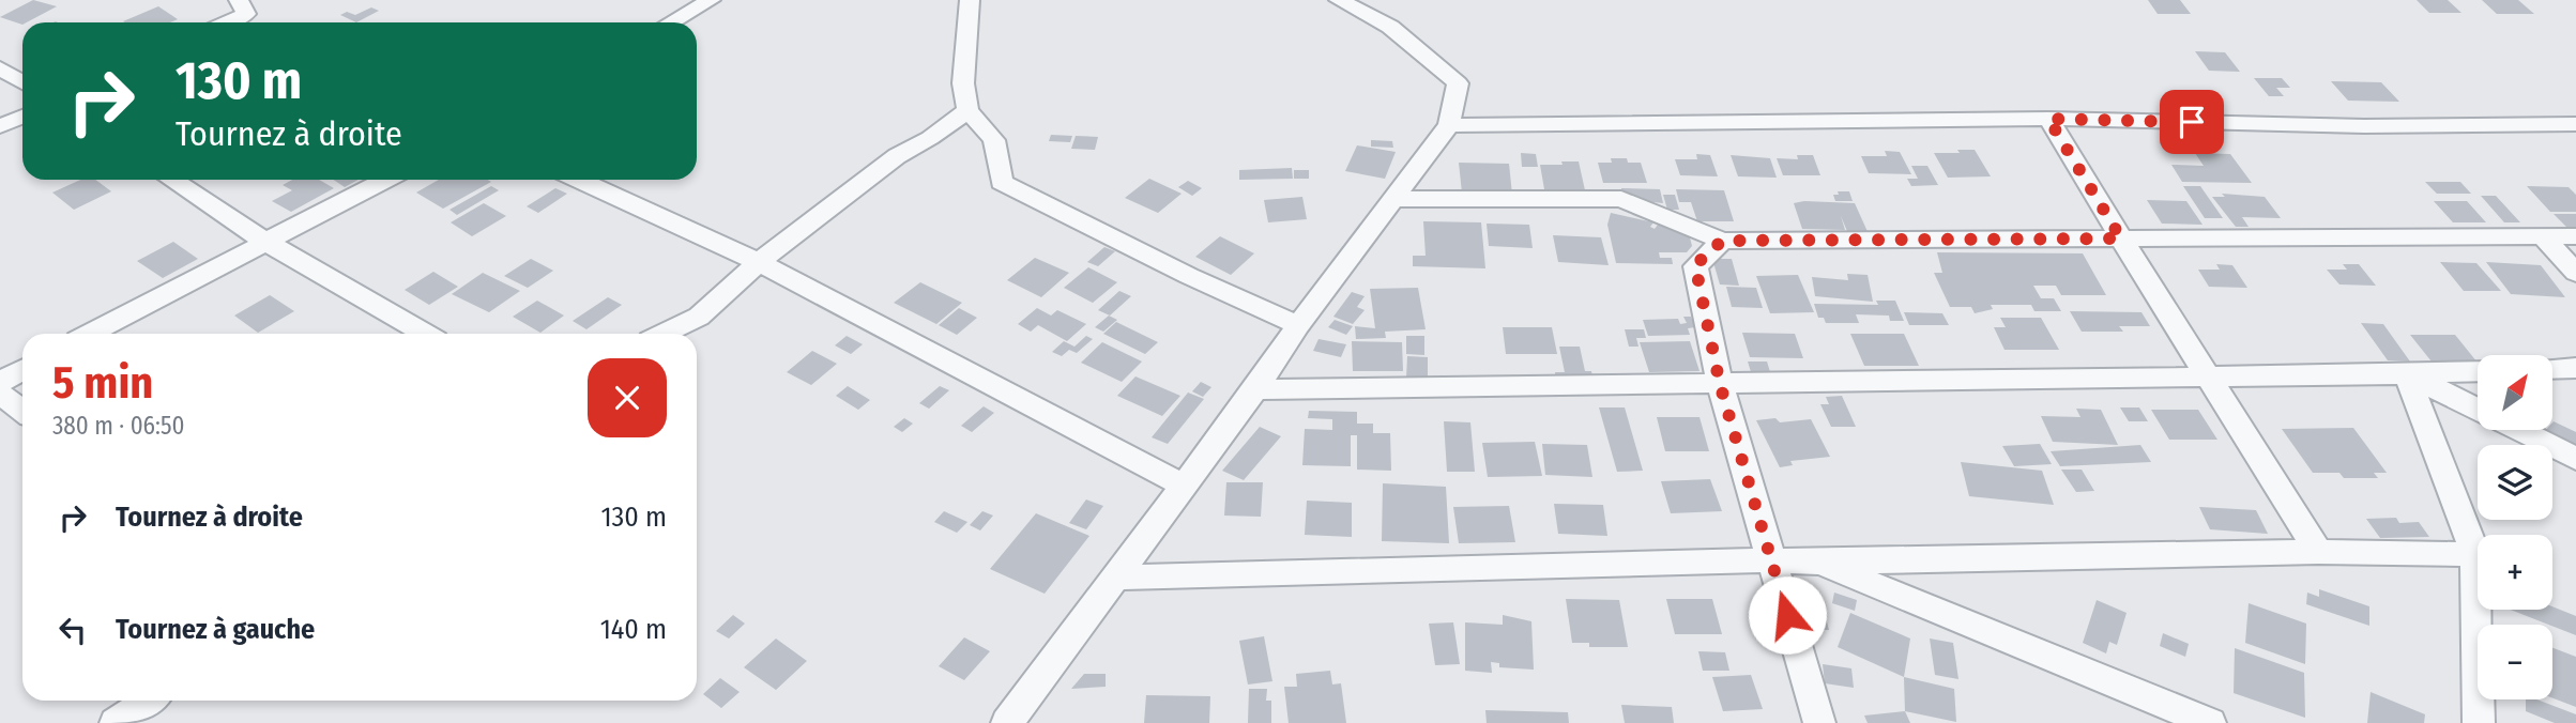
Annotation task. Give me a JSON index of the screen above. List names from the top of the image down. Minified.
{"north":"top right","page":{"turn":["130 m","Tournez à droite"],"heading":["5 min","380 m · 06:50"],"map_buttons":["+","−"],"list":[{"name":"Tournez à droite","value":"130 m"},{"name":"Tournez à gauche","value":"140 m"}]}}
